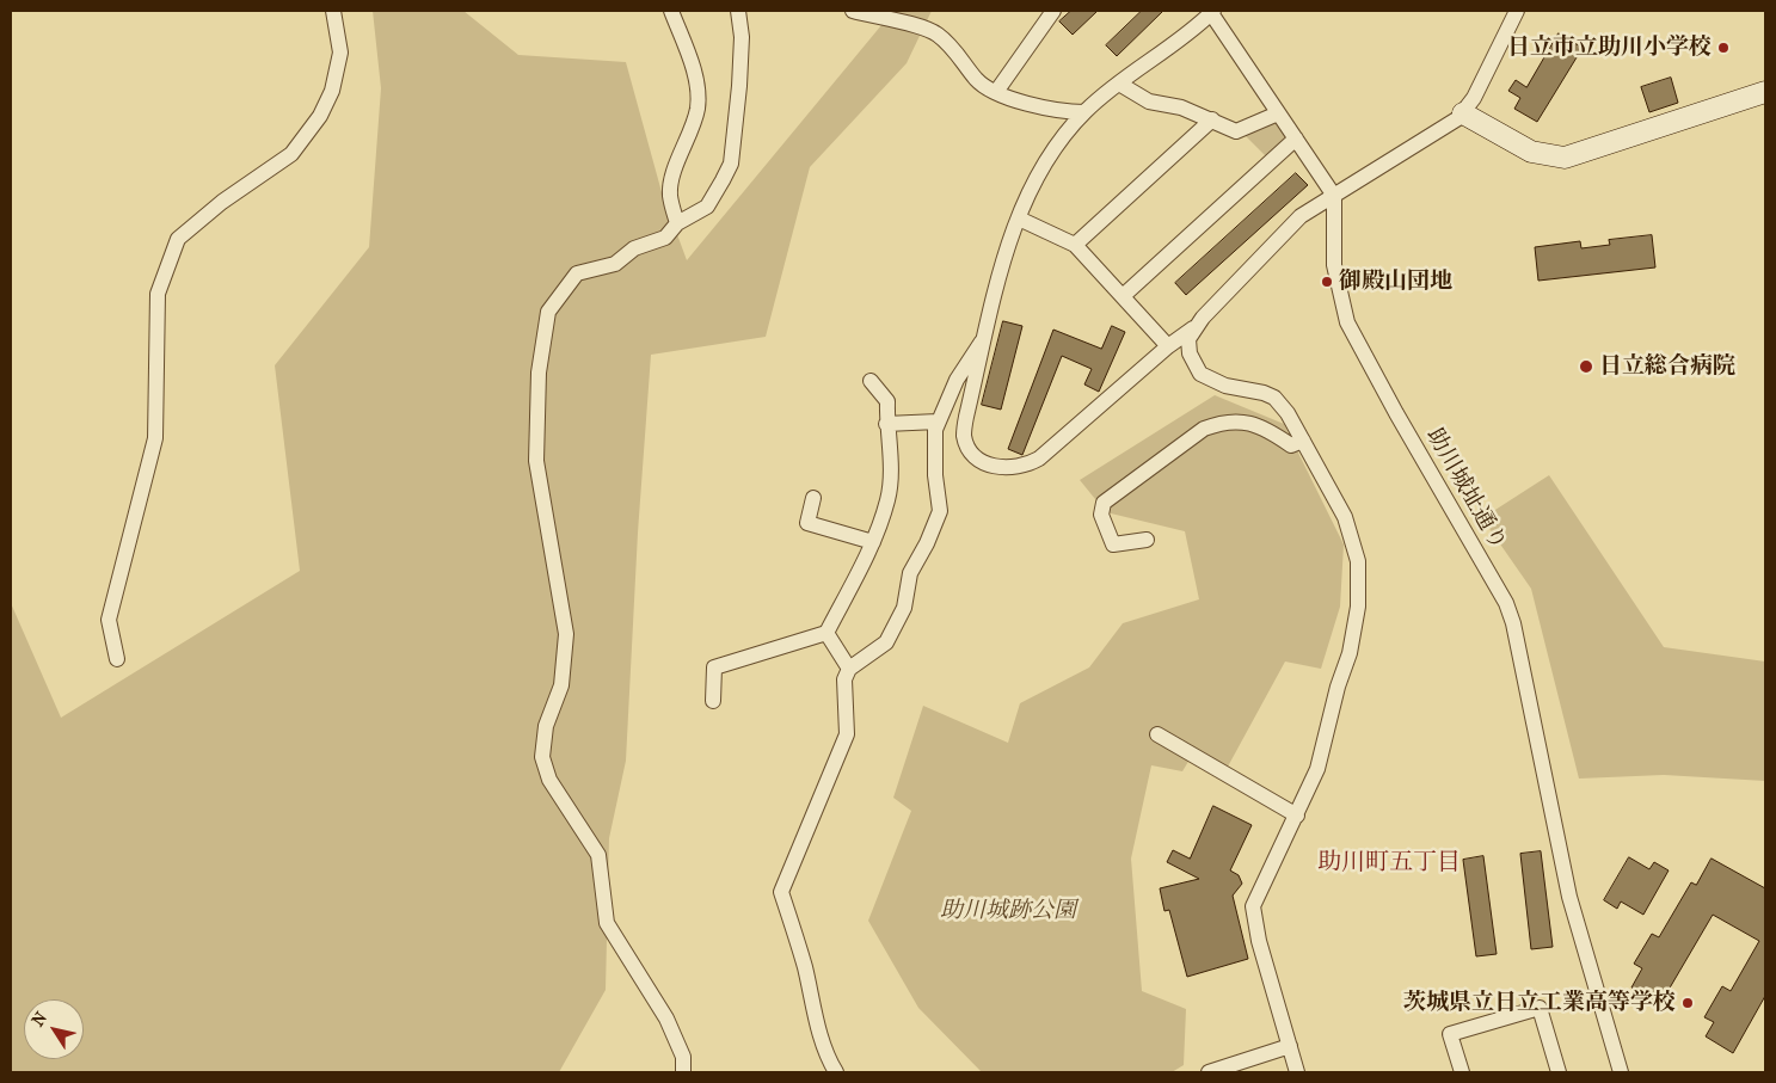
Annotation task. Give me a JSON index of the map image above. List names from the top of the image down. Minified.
{"streets":{"street":["助川城址通り"]},"districts":["助川町五丁目"],"parks":["助川城跡公園"],"places":["日立市立助川小学校","御殿山団地","日立総合病院","茨城県立日立工業高等学校"],"north":"top left"}
